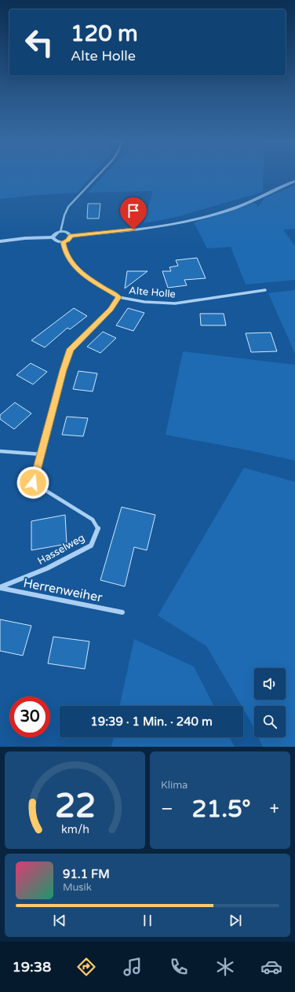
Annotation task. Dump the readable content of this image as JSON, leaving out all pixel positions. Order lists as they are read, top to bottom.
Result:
{
  "streets": {
    "street": ["Alte Holle", "Hasselweg", "Herrenweiher"]
  },
  "crossings": [
    ["Alte Holle", "Hasselweg"],
    ["Hasselweg", "Herrenweiher"]
  ],
  "page": {
    "turn": ["120 m", "Alte Holle"],
    "limit": "30",
    "trip": "19:39 · 1 Min. · 240 m",
    "tile": "Klima",
    "heat": ["−", "21.5°", "+"],
    "song": ["91.1 FM", "Musik"],
    "tabs": "19:38",
    "gauge": ["22", "km/h"]
  }
}
